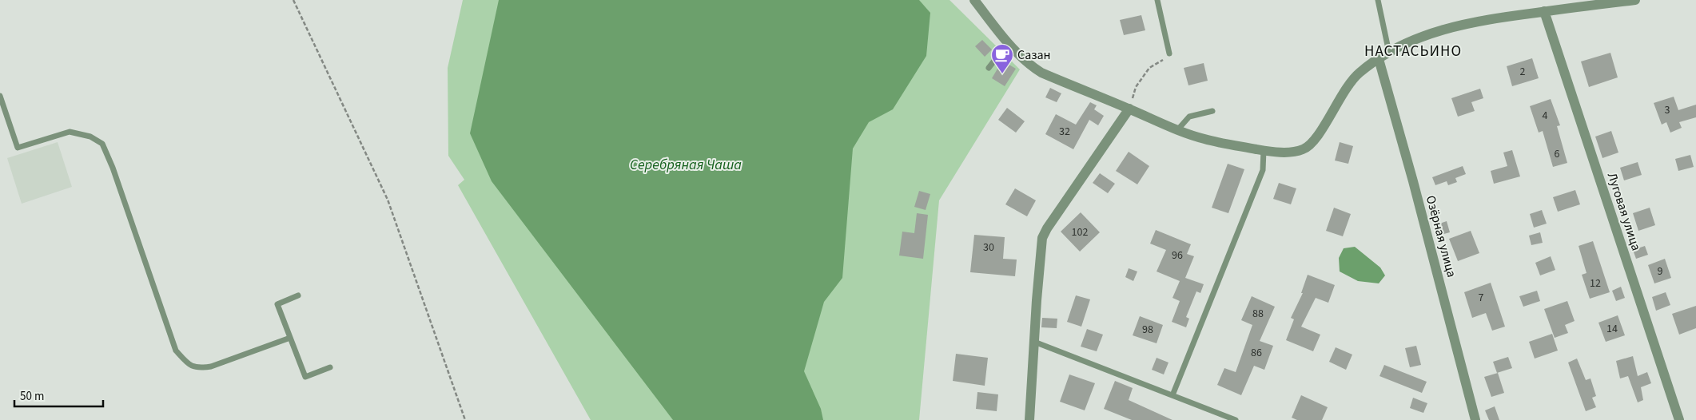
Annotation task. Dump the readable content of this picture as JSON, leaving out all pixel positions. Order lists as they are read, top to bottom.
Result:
{
  "streets": {
    "street": ["Луговая улица", "Озёрная улица"]
  },
  "districts": ["НАСТАСЬИНО"],
  "water": ["Серебряная Чаша"],
  "places": {
    "cafe": ["Сазан"]
  },
  "house_numbers": [
    "2",
    "3",
    "4",
    "32",
    "6",
    "102",
    "30",
    "96",
    "9",
    "12",
    "7",
    "88",
    "14",
    "98",
    "86"
  ],
  "scale_bar": "50 m"
}
